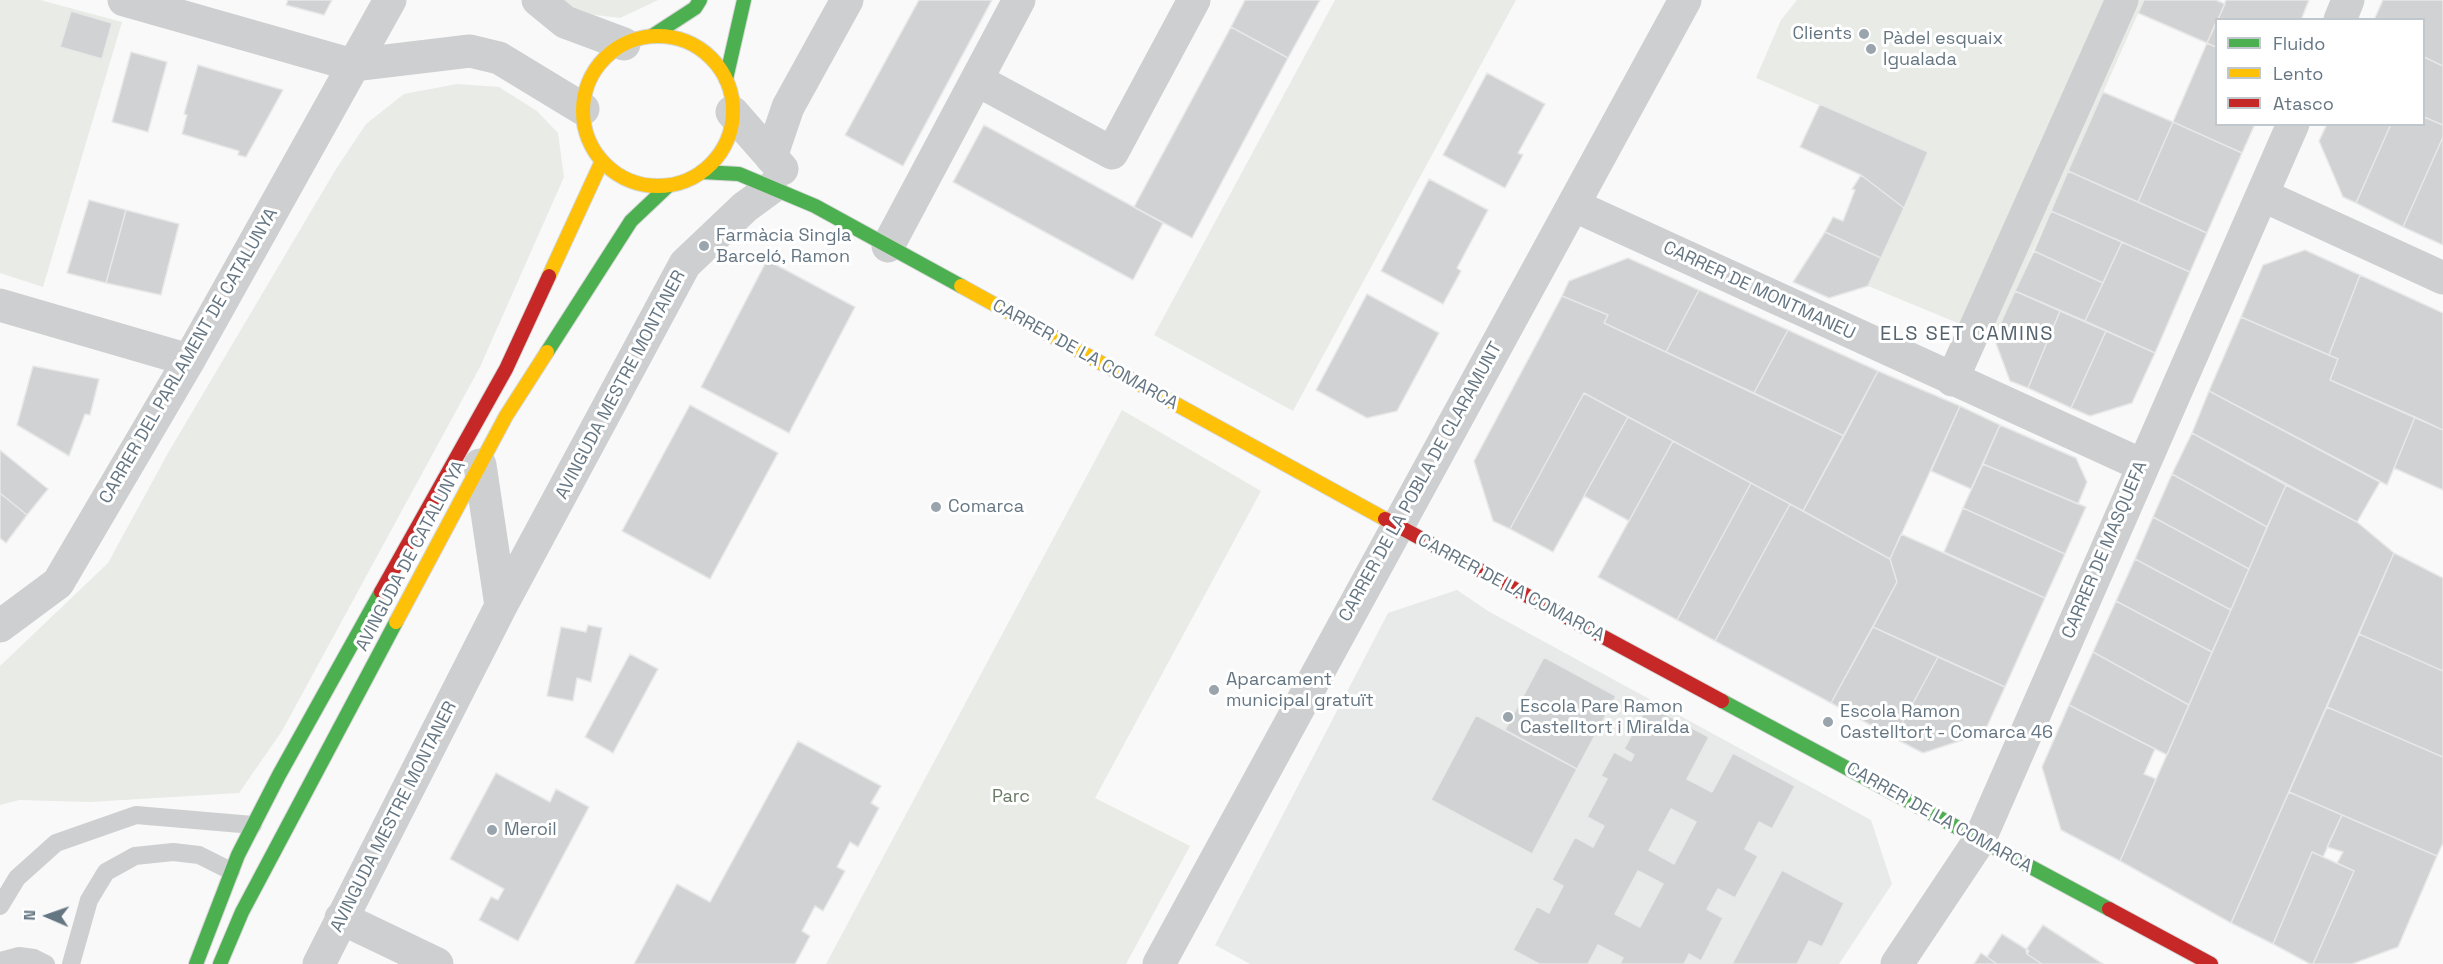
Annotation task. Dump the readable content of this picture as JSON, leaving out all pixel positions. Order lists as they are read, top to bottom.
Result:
{
  "streets": {
    "street": [
      "CARRER DE MONTMANEU",
      "CARRER DE LA COMARCA",
      "CARRER DEL PARLAMENT DE CATALUNYA",
      "AVINGUDA MESTRE MONTANER",
      "CARRER DE LA POBLA DE CLARAMUNT",
      "CARRER DE MASQUEFA",
      "AVINGUDA DE CATALUNYA"
    ]
  },
  "crossings": [
    ["CARRER DE MONTMANEU", "CARRER DE LA POBLA DE CLARAMUNT"],
    ["CARRER DE MONTMANEU", "CARRER DE MASQUEFA"],
    ["CARRER DE LA COMARCA", "AVINGUDA MESTRE MONTANER"],
    ["CARRER DE LA COMARCA", "CARRER DE LA POBLA DE CLARAMUNT"],
    ["CARRER DE LA COMARCA", "CARRER DE MASQUEFA"],
    ["CARRER DE LA COMARCA", "AVINGUDA DE CATALUNYA"]
  ],
  "districts": ["ELS SET CAMINS"],
  "parks": ["Parc"],
  "places": [
    "Clients",
    "Pàdel esquaix Igualada",
    "Farmàcia Singla Barceló, Ramon",
    "Comarca",
    "Aparcament municipal gratuït",
    "Escola Pare Ramon Castelltort i Miralda",
    "Escola Ramon Castelltort - Comarca 46",
    "Meroil"
  ],
  "legend": ["Fluido", "Lento", "Atasco"],
  "north": "left"
}
